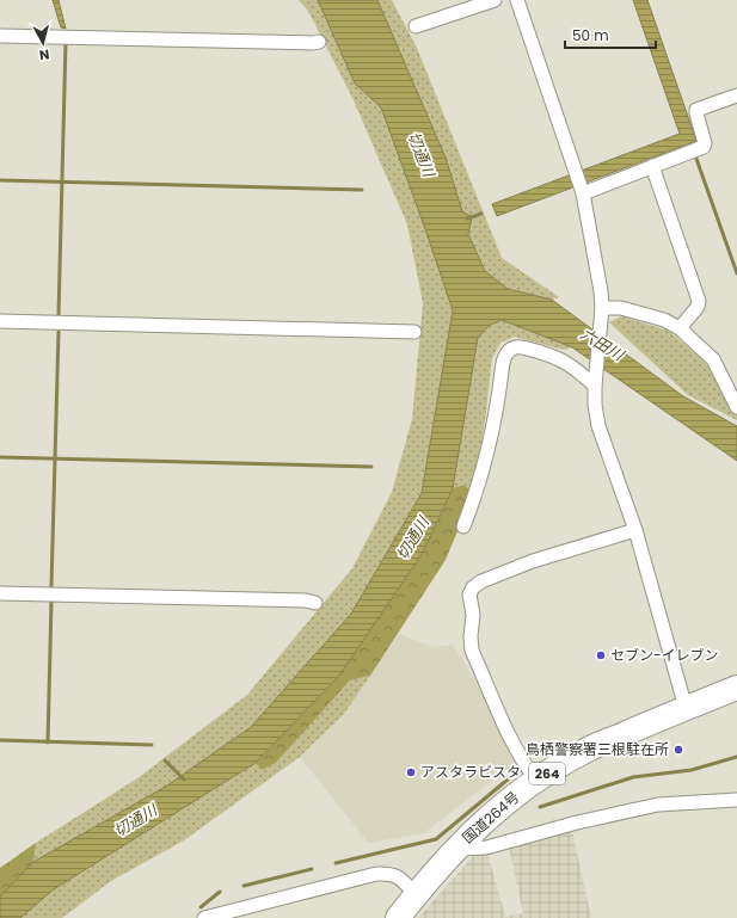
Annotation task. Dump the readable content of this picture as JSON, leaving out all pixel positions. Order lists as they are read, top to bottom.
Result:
{
  "streets": {
    "highway": ["264", "国道264号"]
  },
  "water": ["切通川", "六田川"],
  "places": ["セブン-イレブン", "鳥栖警察署三根駐在所", "アスタラビスタ"],
  "scale_bar": "50 m",
  "north": "bottom"
}
